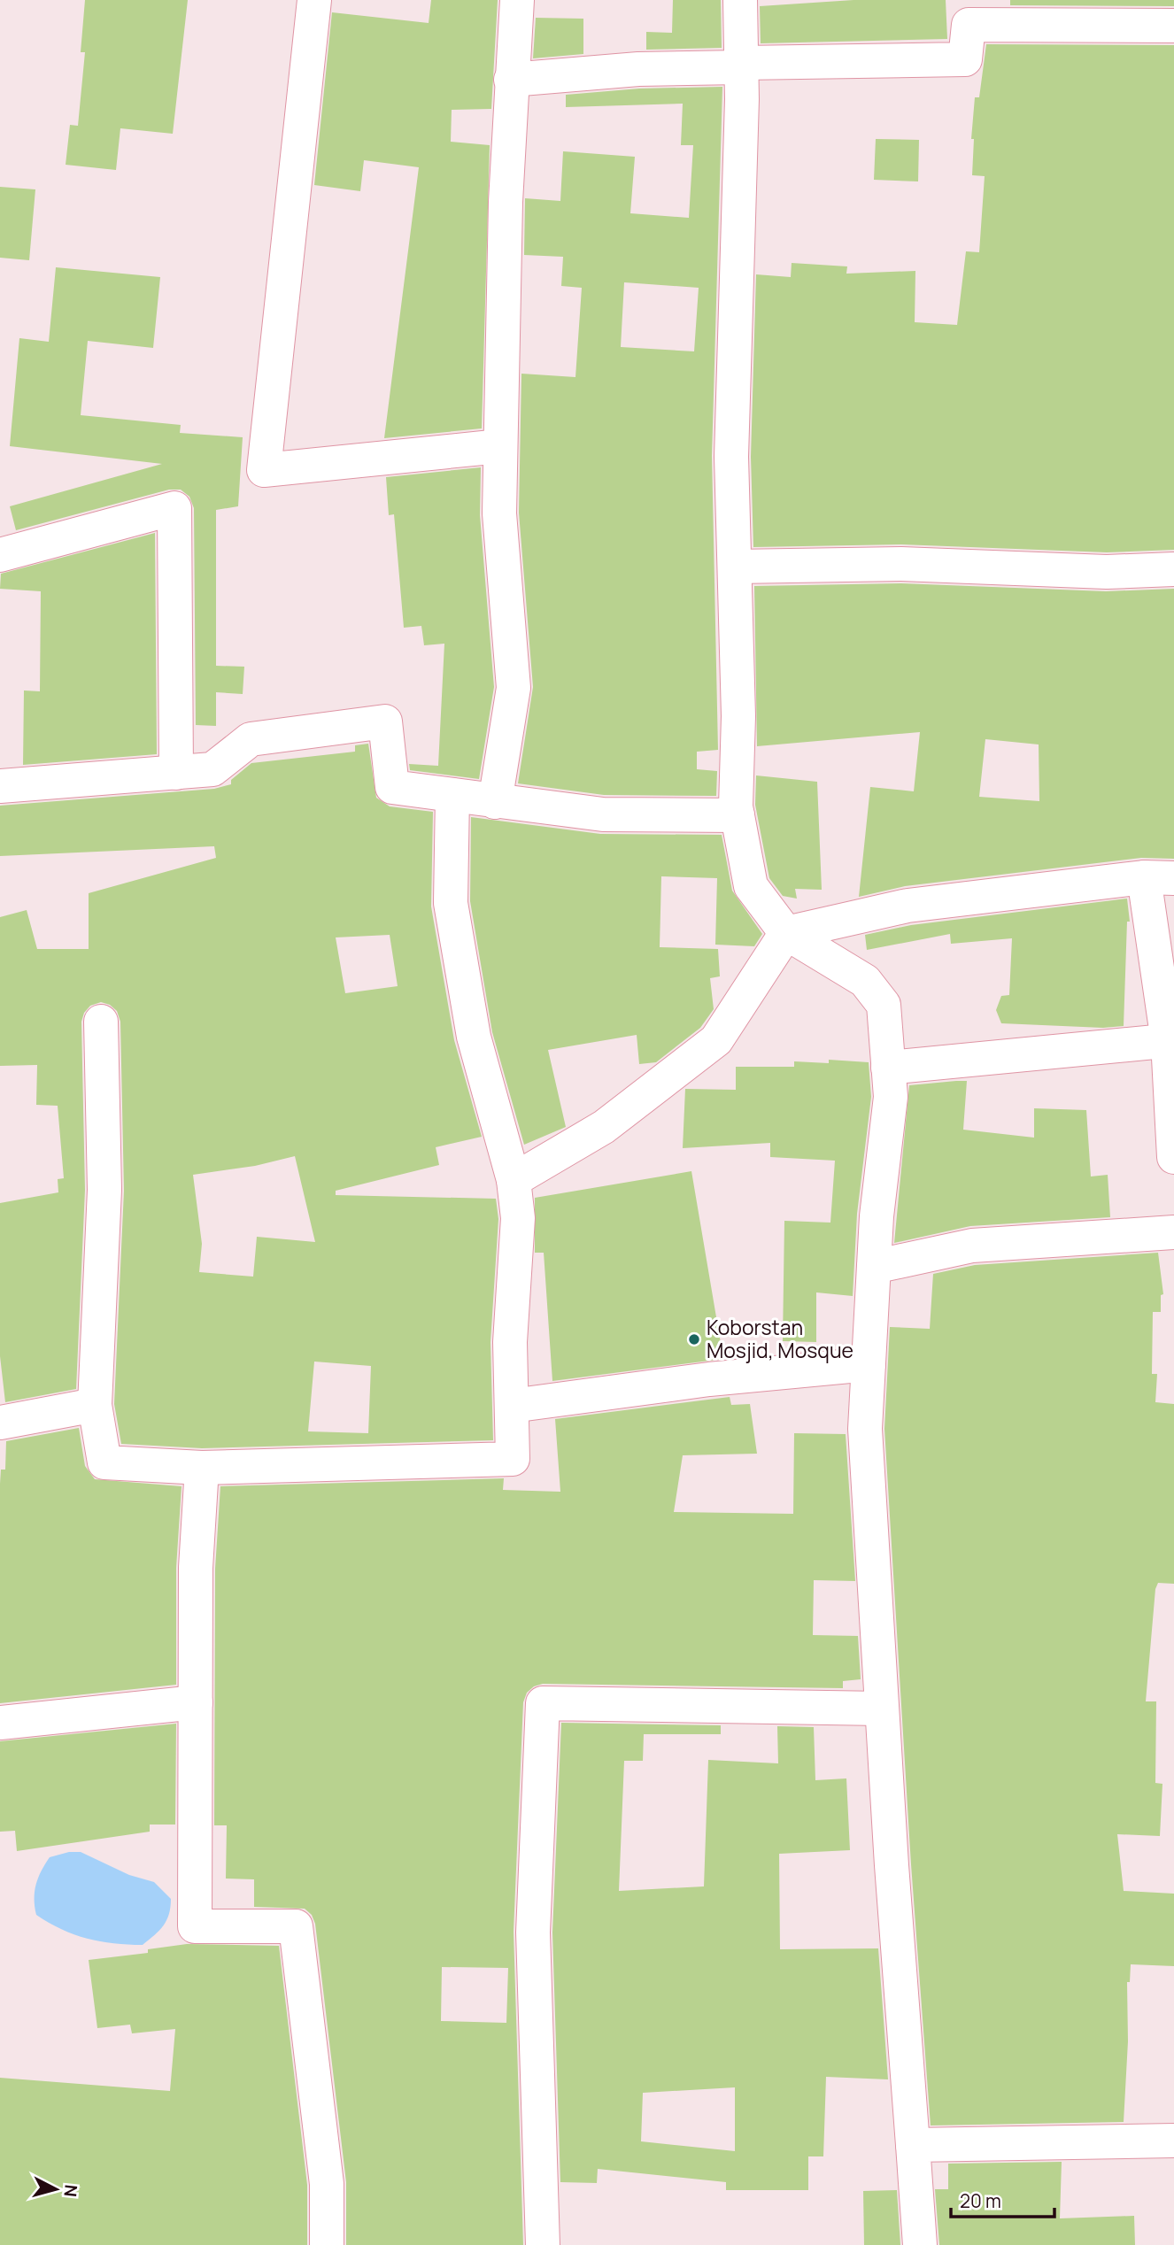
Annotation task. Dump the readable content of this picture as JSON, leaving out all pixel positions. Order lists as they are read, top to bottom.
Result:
{
  "places": ["Koborstan Mosjid, Mosque"],
  "scale_bar": "20 m",
  "north": "right"
}
